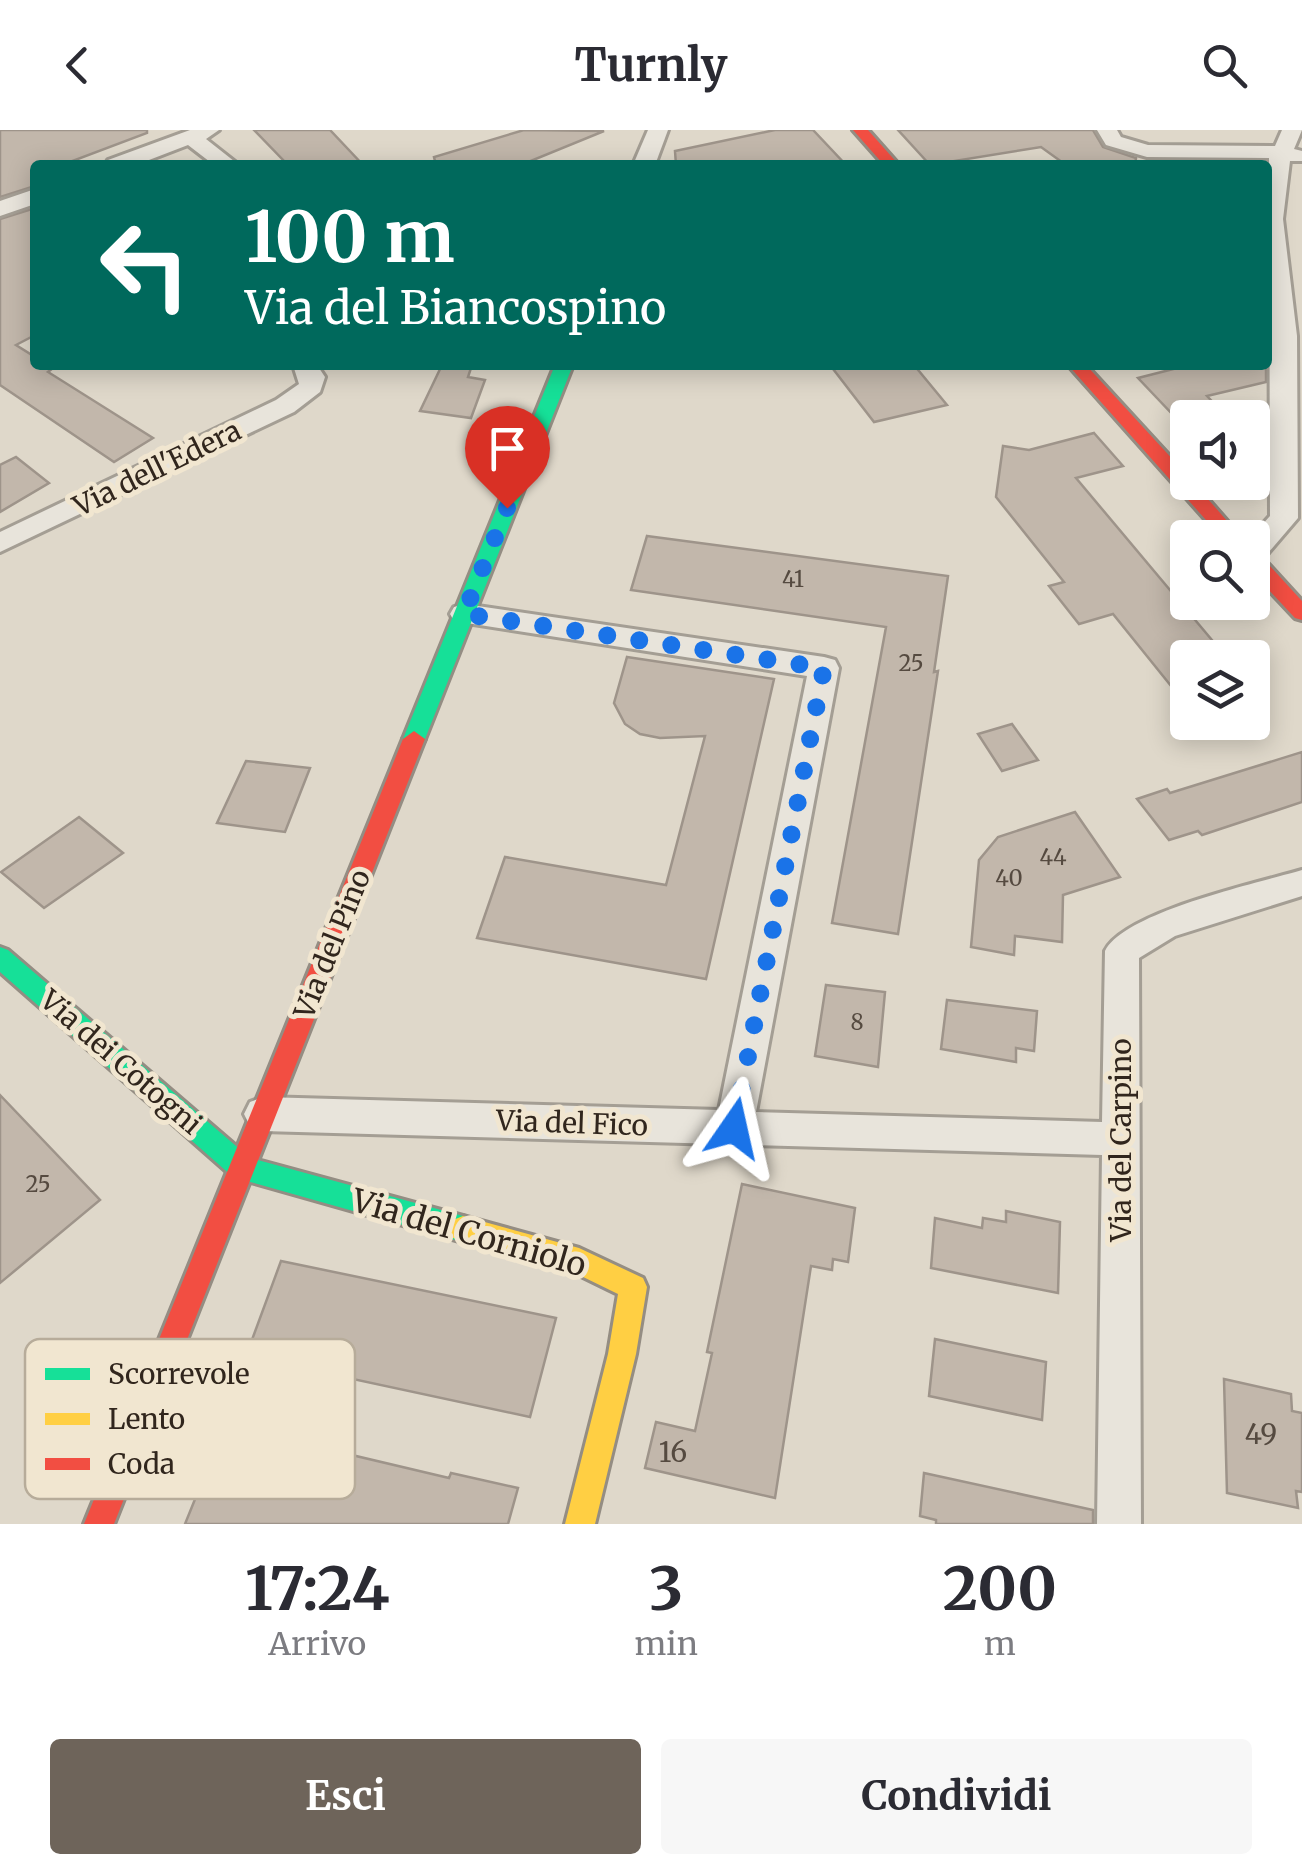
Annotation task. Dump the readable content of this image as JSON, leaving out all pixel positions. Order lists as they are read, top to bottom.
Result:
{
  "streets": {
    "street": [
      "Via dell'Edera",
      "Via del Pino",
      "Via dei Cotogni",
      "Via del Fico",
      "Via del Carpino",
      "Via del Corniolo"
    ]
  },
  "crossings": [
    ["Via del Pino", "Via dei Cotogni"],
    ["Via del Pino", "Via del Fico"],
    ["Via del Pino", "Via del Corniolo"],
    ["Via dei Cotogni", "Via del Corniolo"],
    ["Via del Fico", "Via del Carpino"]
  ],
  "house_numbers": [
    "41",
    "25",
    "44",
    "40",
    "8",
    "25",
    "49",
    "16"
  ],
  "legend": ["Scorrevole", "Lento", "Coda"],
  "page": {
    "header": "Turnly",
    "turn": ["100 m", "Via del Biancospino"],
    "eta": [
      "17:24",
      "Arrivo",
      "3",
      "min",
      "200",
      "m"
    ],
    "buttons": ["Esci", "Condividi"]
  }
}
